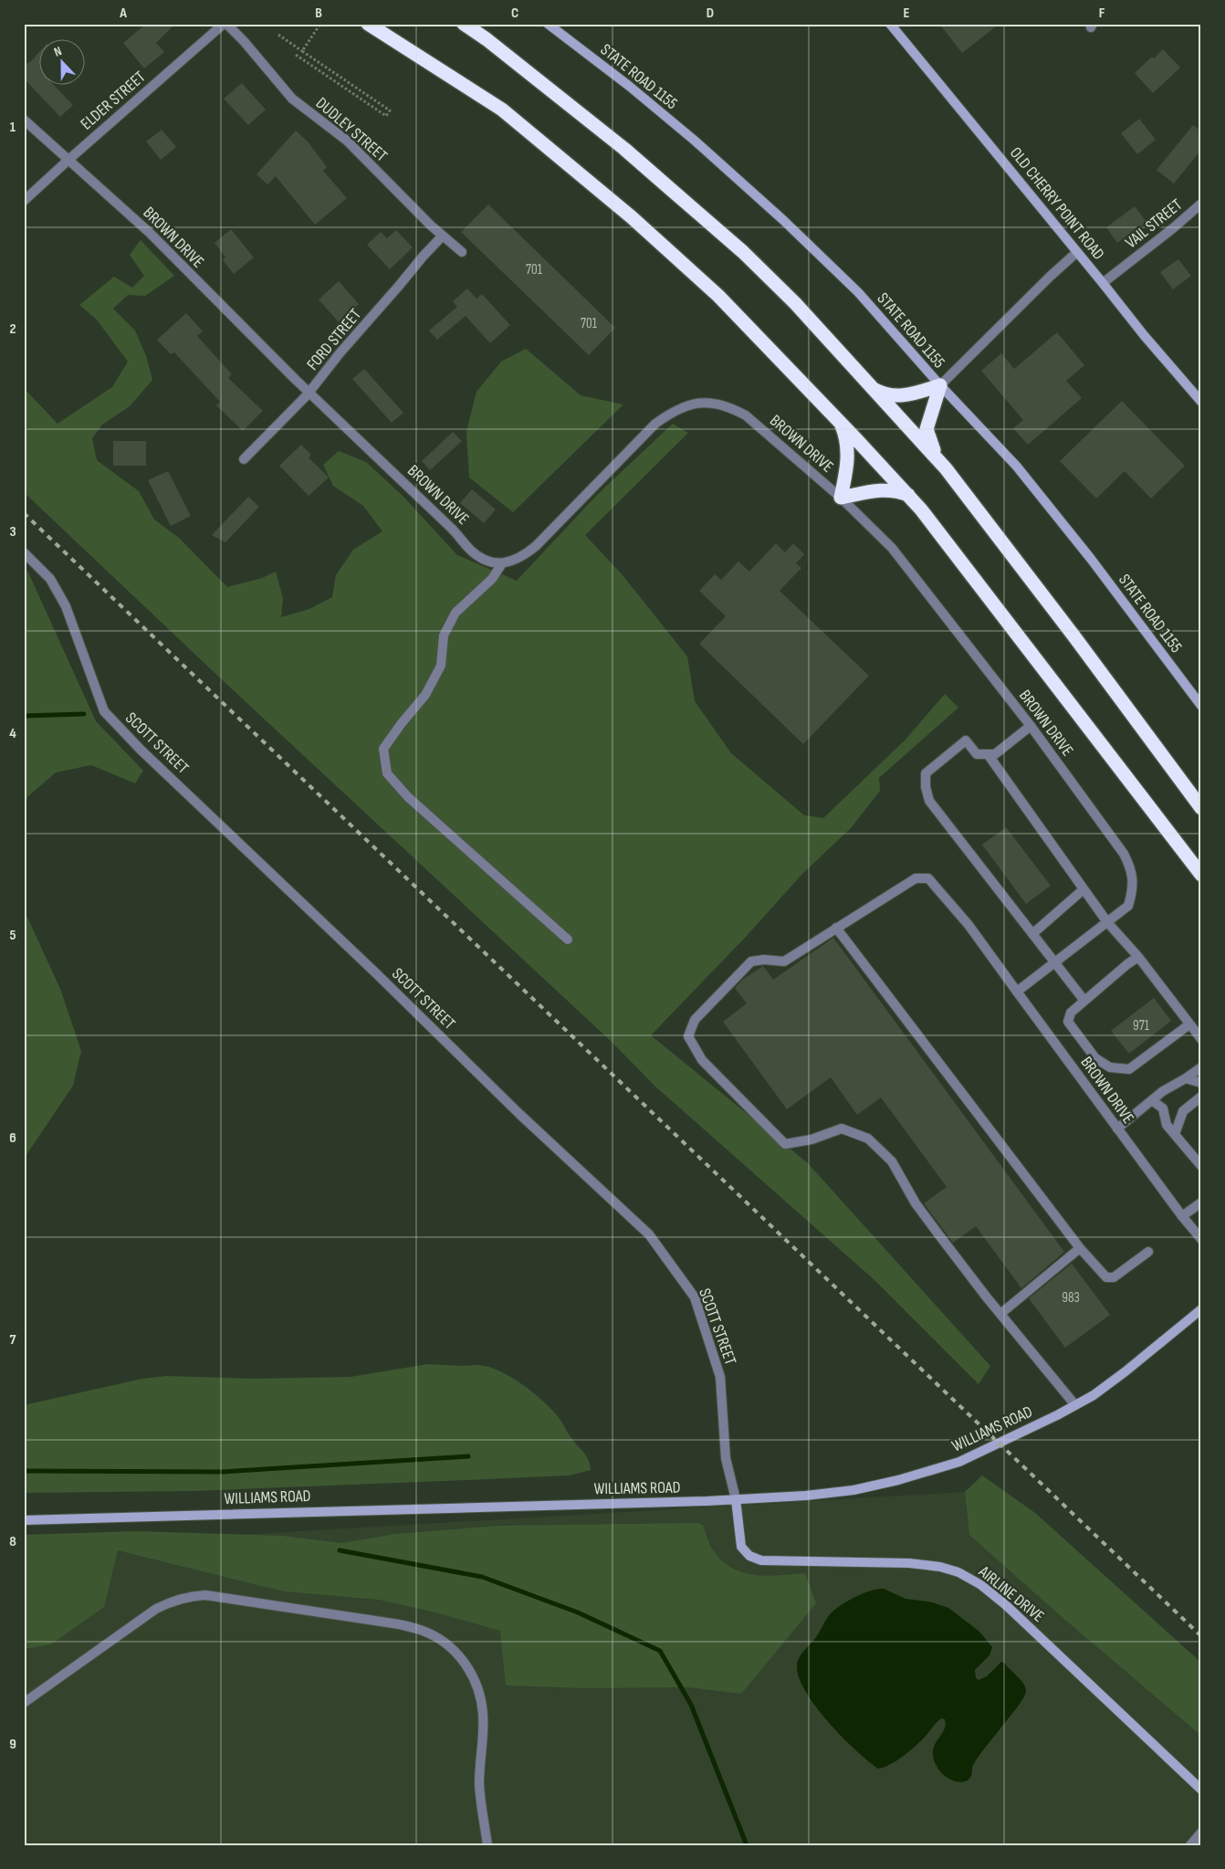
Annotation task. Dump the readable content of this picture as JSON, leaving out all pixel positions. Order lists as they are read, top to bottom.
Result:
{
  "streets": {
    "street": [
      "STATE ROAD 1155",
      "ELDER STREET",
      "DUDLEY STREET",
      "OLD CHERRY POINT ROAD",
      "VAIL STREET",
      "BROWN DRIVE",
      "FORD STREET",
      "SCOTT STREET",
      "WILLIAMS ROAD",
      "AIRLINE DRIVE"
    ]
  },
  "crossings": [
    ["ELDER STREET", "DUDLEY STREET"],
    ["ELDER STREET", "BROWN DRIVE"],
    ["DUDLEY STREET", "FORD STREET"],
    ["OLD CHERRY POINT ROAD", "VAIL STREET"],
    ["BROWN DRIVE", "FORD STREET"],
    ["SCOTT STREET", "WILLIAMS ROAD"],
    ["SCOTT STREET", "AIRLINE DRIVE"],
    ["WILLIAMS ROAD", "AIRLINE DRIVE"]
  ],
  "house_numbers": [
    "701",
    "701",
    "971",
    "983"
  ],
  "north": "top",
  "grid": {
    "columns": [
      "A",
      "B",
      "C",
      "D",
      "E",
      "F"
    ],
    "rows": [
      "1",
      "2",
      "3",
      "4",
      "5",
      "6",
      "7",
      "8",
      "9"
    ]
  }
}
